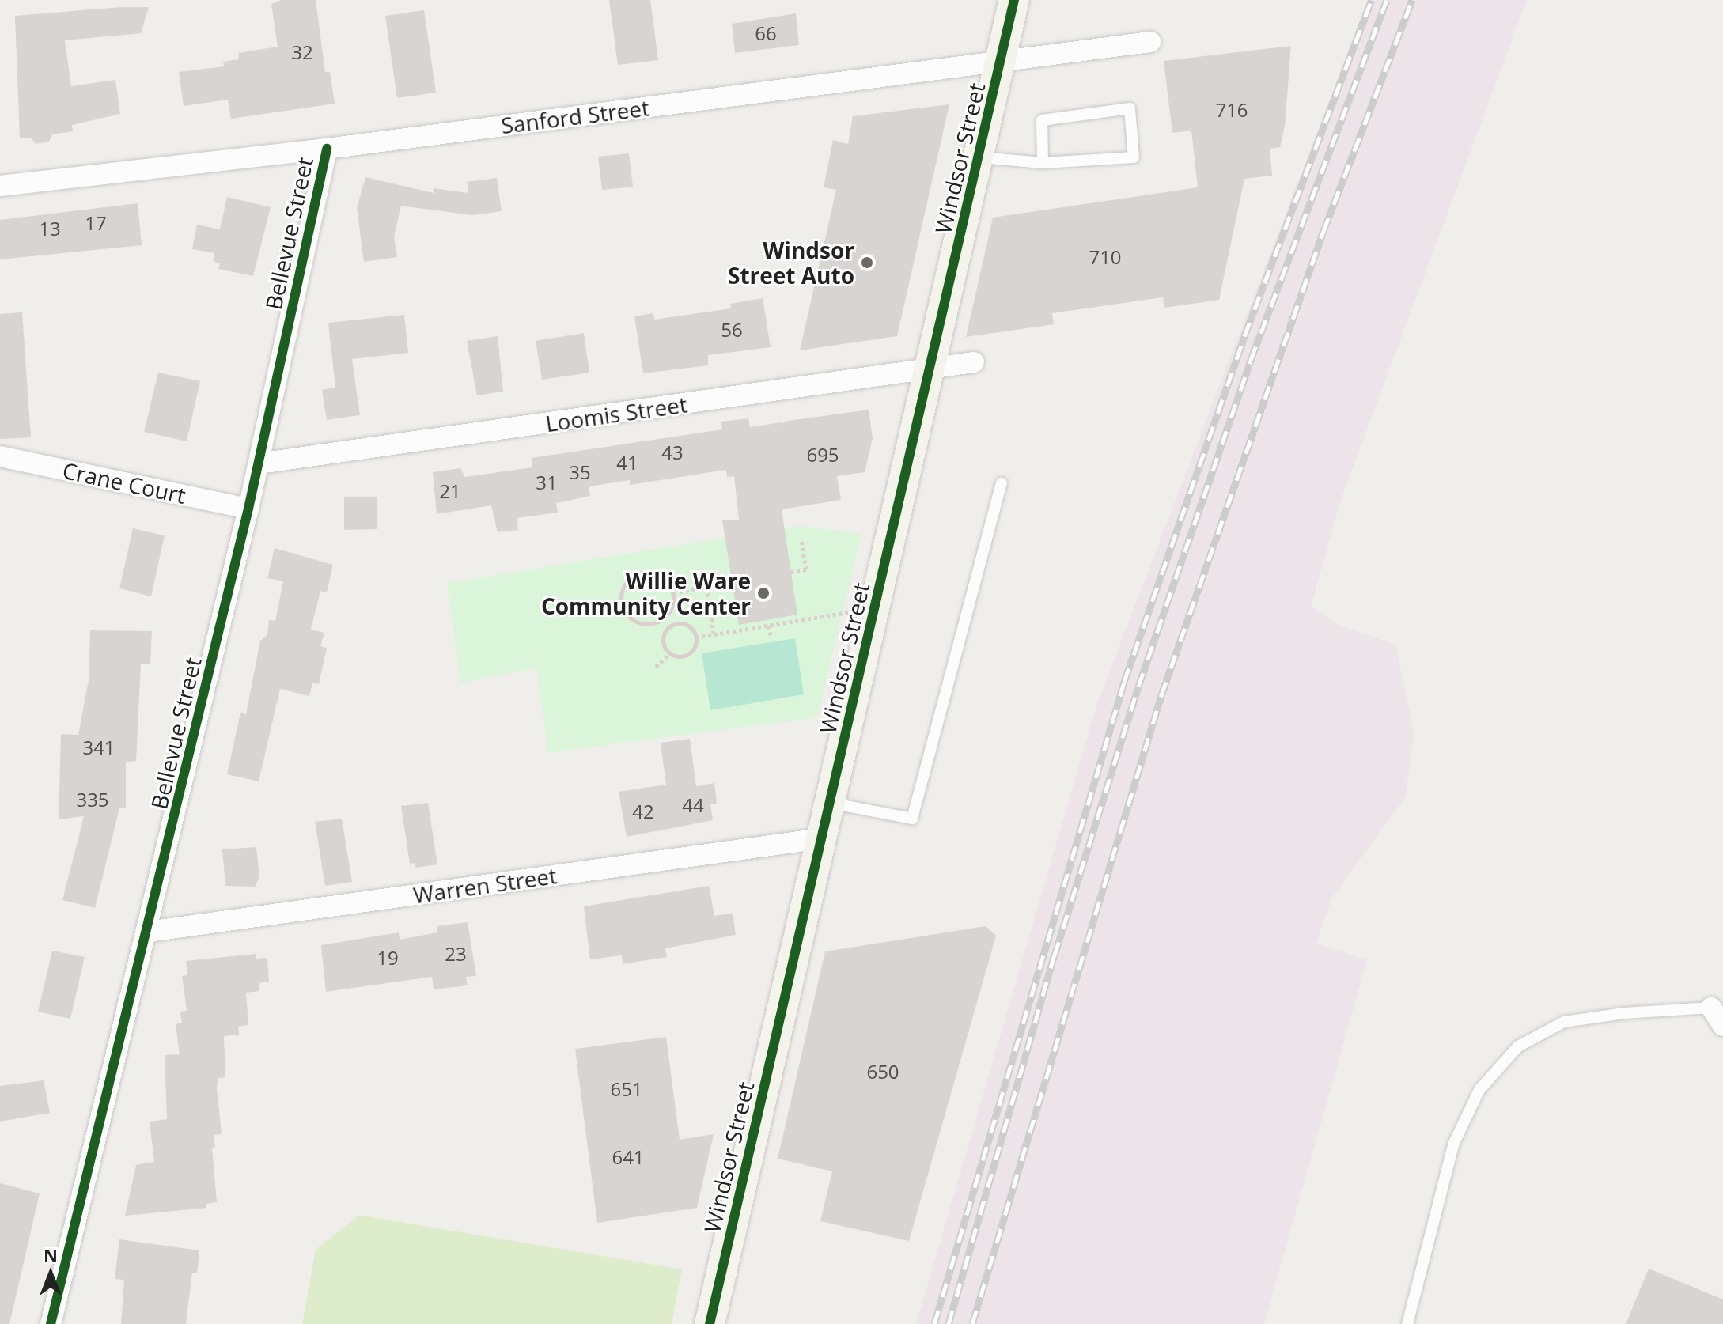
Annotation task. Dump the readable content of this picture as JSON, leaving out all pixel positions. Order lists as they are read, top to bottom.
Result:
{
  "streets": {
    "main road": ["Windsor Street"],
    "street": [
      "Sanford Street",
      "Bellevue Street",
      "Loomis Street",
      "Crane Court",
      "Warren Street"
    ]
  },
  "crossings": [
    ["Sanford Street", "Windsor Street"],
    ["Sanford Street", "Bellevue Street"],
    ["Windsor Street", "Loomis Street"],
    ["Windsor Street", "Warren Street"],
    ["Bellevue Street", "Loomis Street"],
    ["Bellevue Street", "Crane Court"],
    ["Bellevue Street", "Warren Street"]
  ],
  "places": ["Windsor Street Auto", "Willie Ware Community Center"],
  "house_numbers": [
    "66",
    "32",
    "716",
    "17",
    "13",
    "710",
    "56",
    "43",
    "695",
    "41",
    "35",
    "31",
    "21",
    "341",
    "335",
    "44",
    "42",
    "23",
    "19",
    "650",
    "651",
    "641"
  ],
  "north": "top"
}
